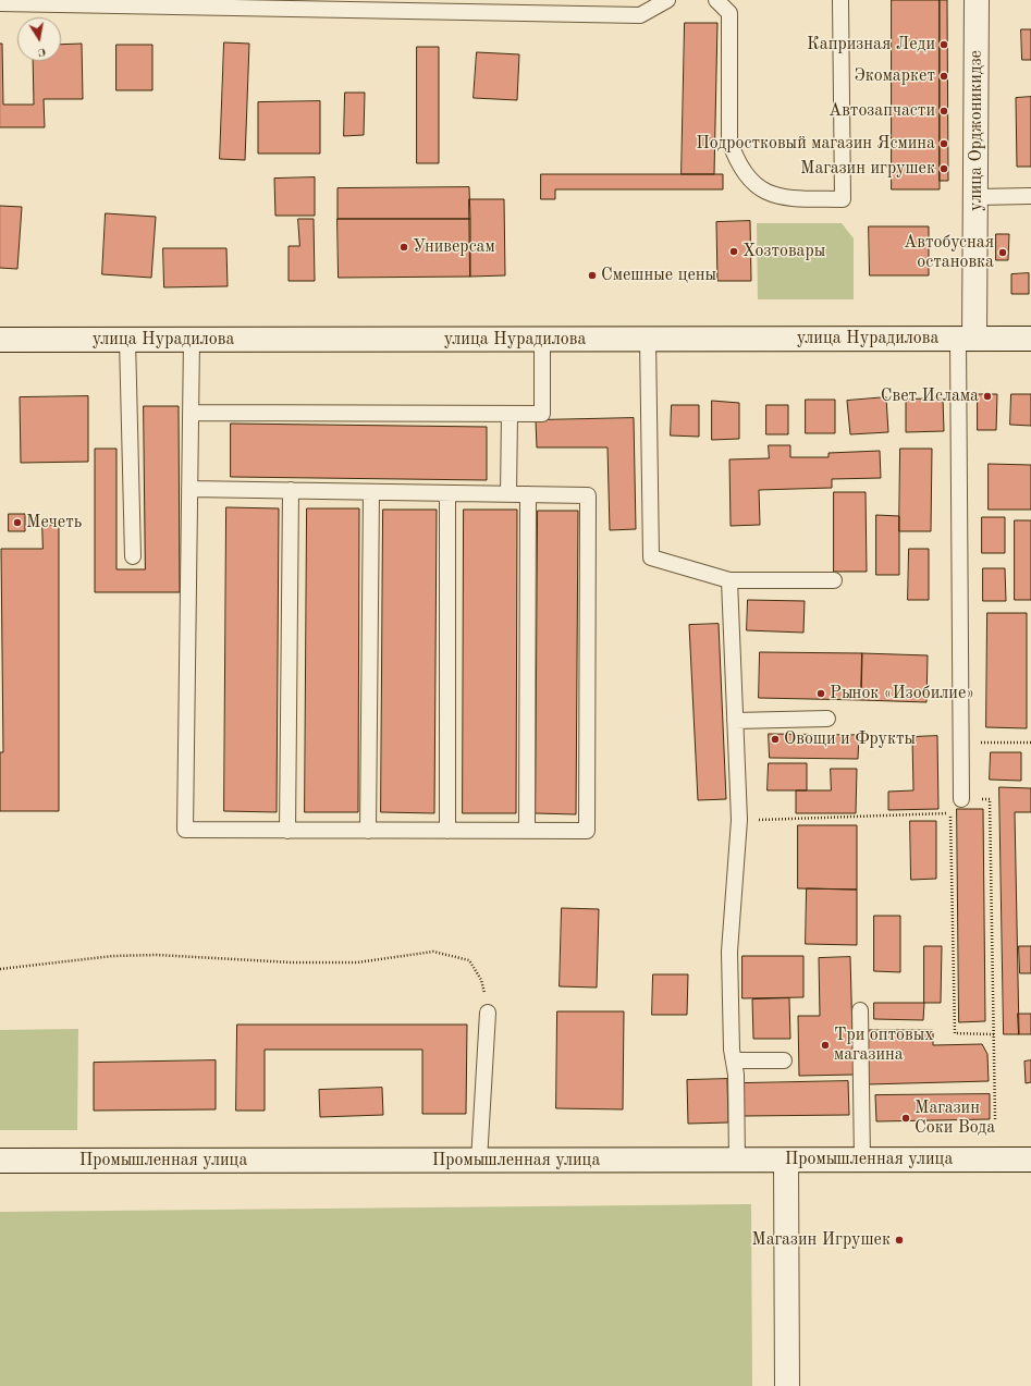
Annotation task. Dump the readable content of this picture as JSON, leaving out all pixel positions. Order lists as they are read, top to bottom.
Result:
{
  "streets": {
    "street": ["улица Орджоникидзе", "улица Нурадилова", "Промышленная улица"]
  },
  "crossings": [
    ["улица Орджоникидзе", "улица Нурадилова"]
  ],
  "places": [
    "Капризная Леди",
    "Экомаркет",
    "Автозапчасти",
    "Подростковый магазин Ясмина",
    "Магазин игрушек",
    "Универсам",
    "Хозтовары",
    "Автобусная остановка",
    "Смешные цены",
    "Свет Ислама",
    "Мечеть",
    "Рынок «Изобилие»",
    "Овощи и Фрукты",
    "Три оптовых магазина",
    "Магазин Соки Вода",
    "Магазин Игрушек"
  ],
  "north": "bottom"
}
